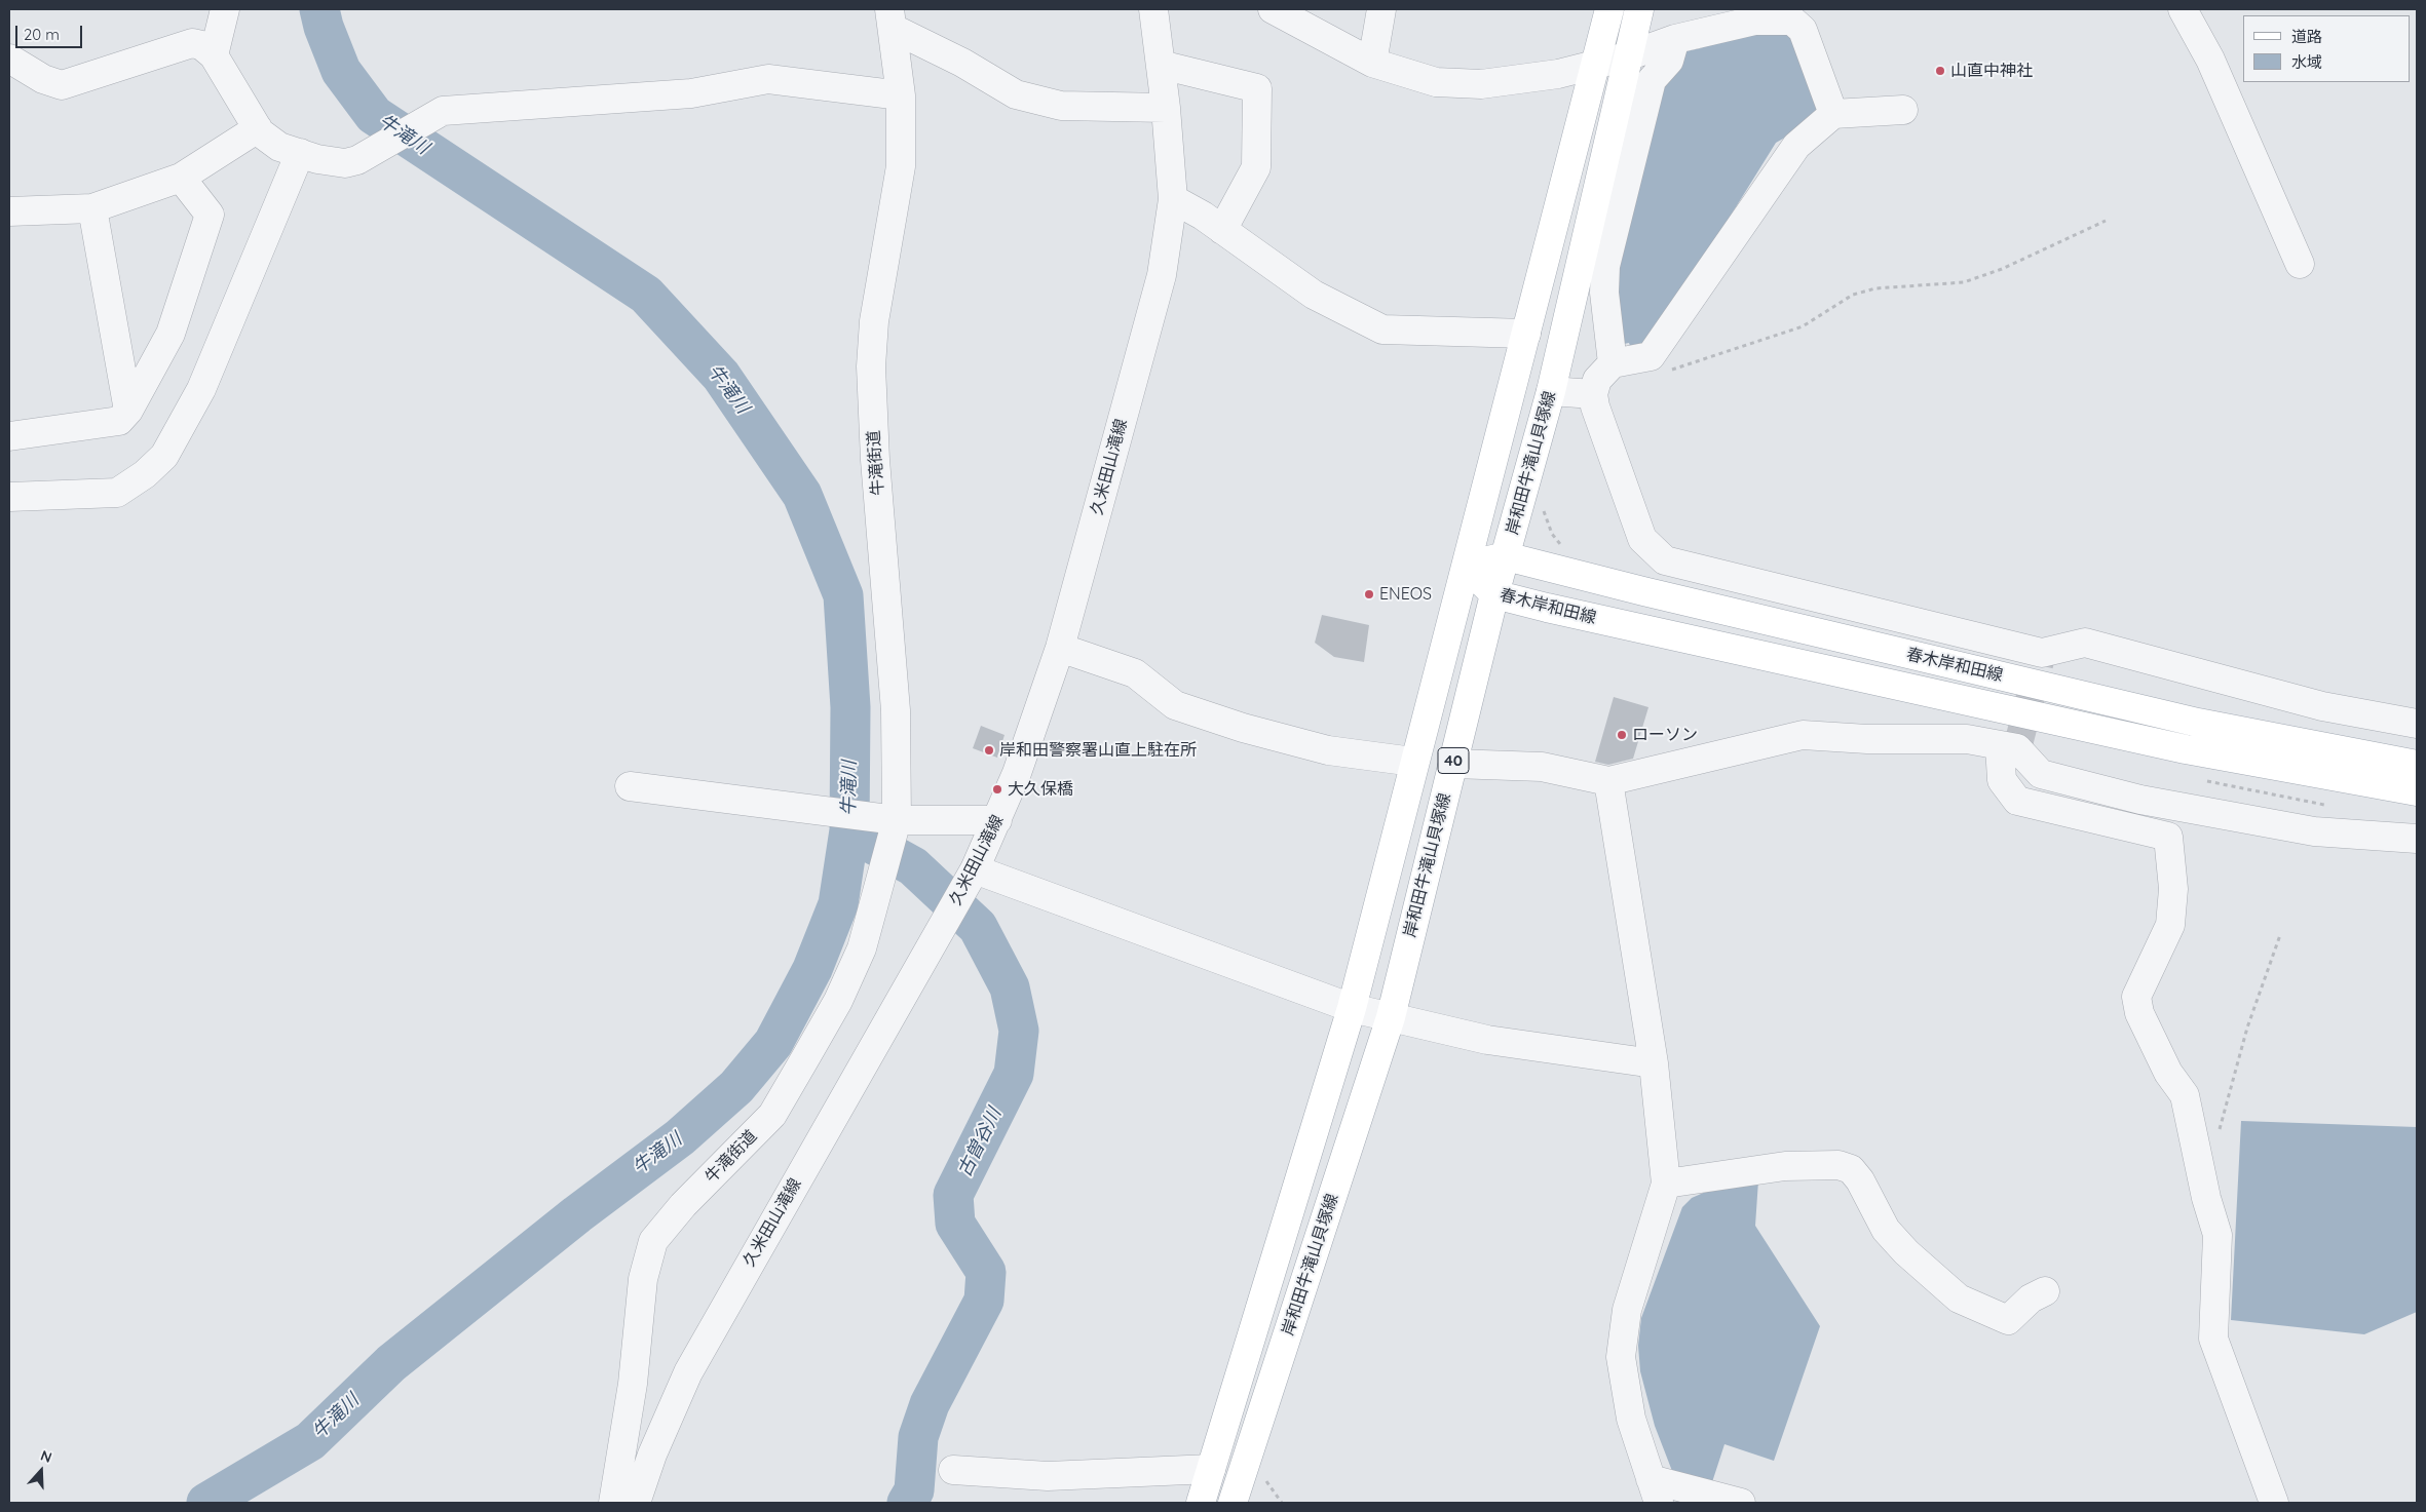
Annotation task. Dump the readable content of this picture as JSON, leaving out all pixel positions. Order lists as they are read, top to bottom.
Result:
{
  "streets": {
    "main road": ["岸和田牛滝山貝塚線", "春木岸和田線", "40"],
    "street": ["牛滝街道", "久米田山滝線"]
  },
  "crossings": [
    ["岸和田牛滝山貝塚線", "春木岸和田線"]
  ],
  "water": ["牛滝川", "古曽谷川"],
  "places": [
    "山直中神社",
    "ENEOS",
    "ローソン",
    "岸和田警察署山直上駐在所",
    "大久保橋"
  ],
  "legend": ["道路", "水域"],
  "scale_bar": "20 m",
  "north": "top"
}
